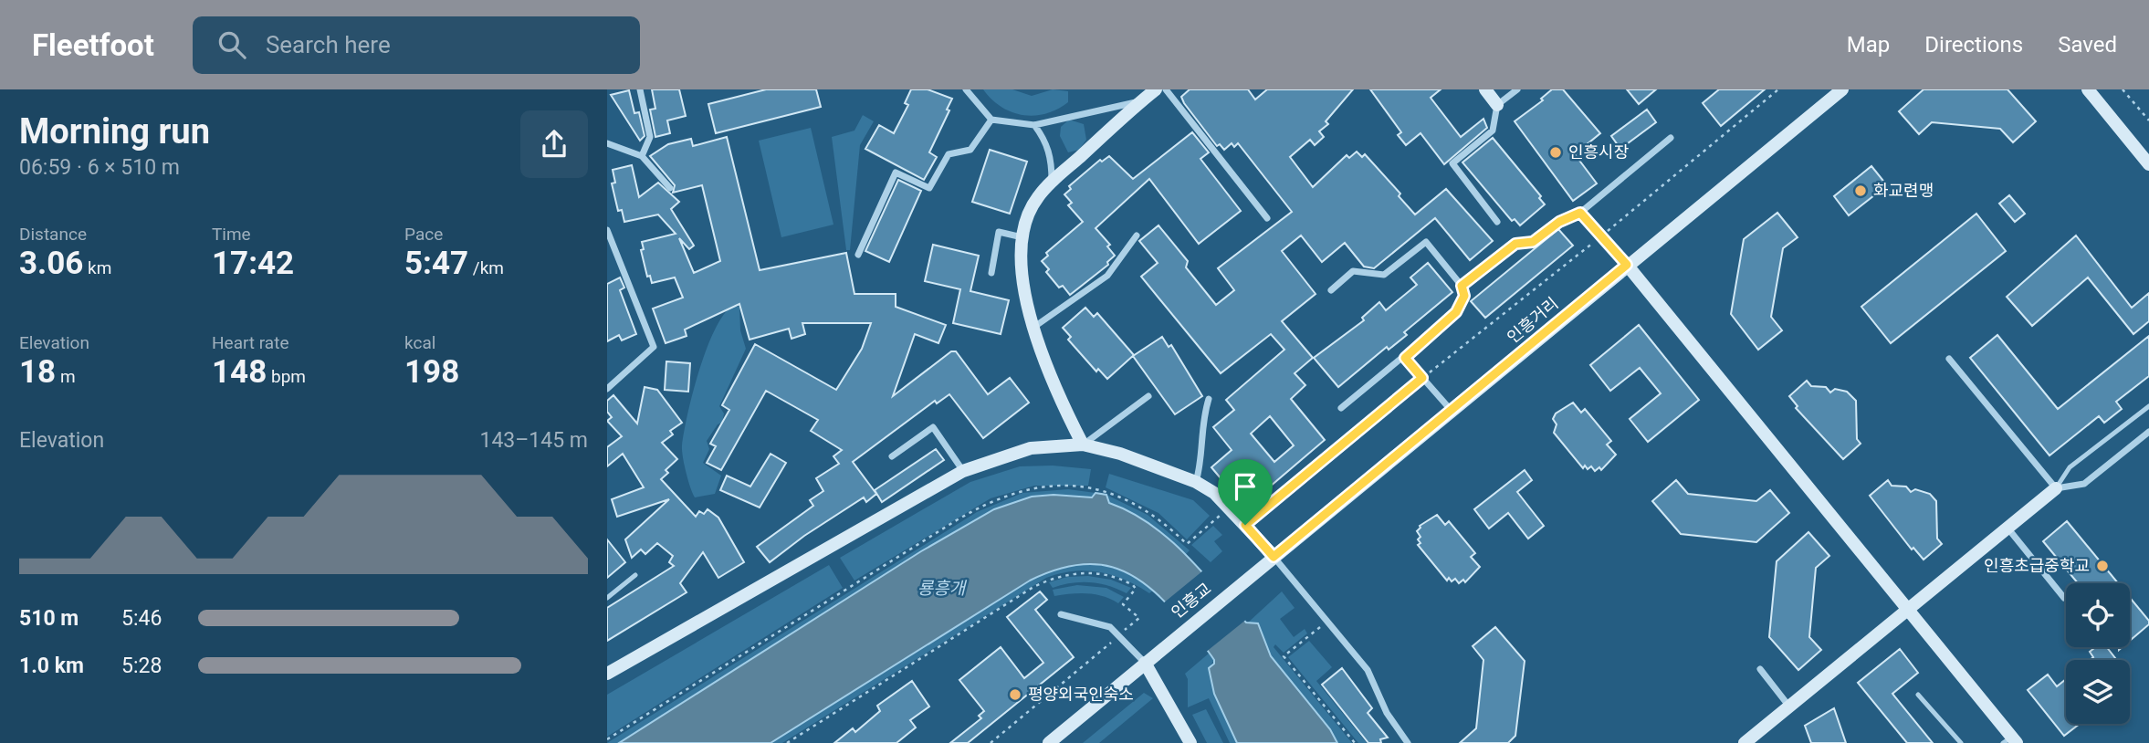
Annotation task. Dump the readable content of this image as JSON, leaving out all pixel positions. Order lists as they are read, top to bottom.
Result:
{
  "streets": {
    "street": ["인흥거리", "인흥교"]
  },
  "crossings": [
    ["인흥거리", "인흥교"]
  ],
  "water": ["룡흥개"],
  "places": [
    "인흥시장",
    "화교련맹",
    "인흥초급중학교",
    "평양외국인숙소"
  ],
  "page": {
    "header": "Fleetfoot",
    "search": "Search here",
    "nav": ["Map", "Directions", "Saved"],
    "heading": ["Morning run", "06:59 · 6 × 510 m"],
    "stats": [
      ["Distance", "3.06 km"],
      ["Time", "17:42"],
      ["Pace", "5:47 /km"],
      ["Elevation", "18 m"],
      ["Heart rate", "148 bpm"],
      ["kcal", "198"]
    ],
    "chart": ["Elevation", "143–145 m"],
    "list": [
      {
        "name": "510 m",
        "note": "5:46"
      },
      {
        "name": "1.0 km",
        "note": "5:28"
      }
    ]
  }
}
